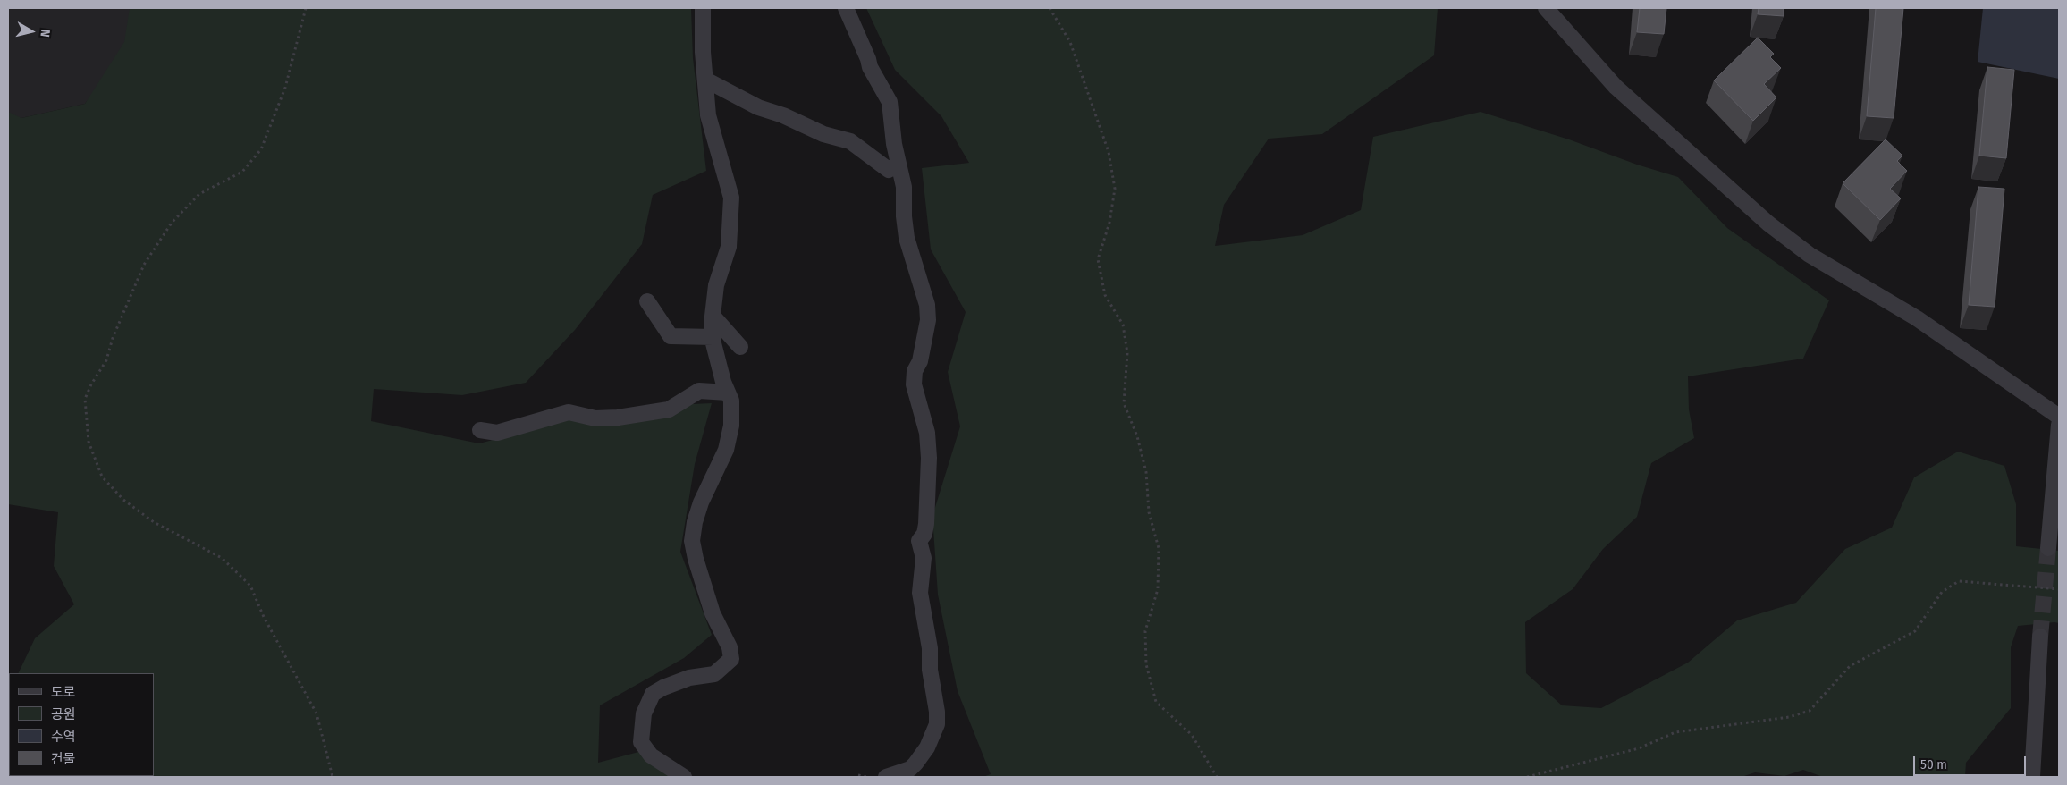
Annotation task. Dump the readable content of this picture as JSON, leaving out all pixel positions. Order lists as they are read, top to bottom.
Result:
{
  "legend": [
    "도로",
    "공원",
    "수역",
    "건물"
  ],
  "scale_bar": "50 m",
  "north": "right"
}
